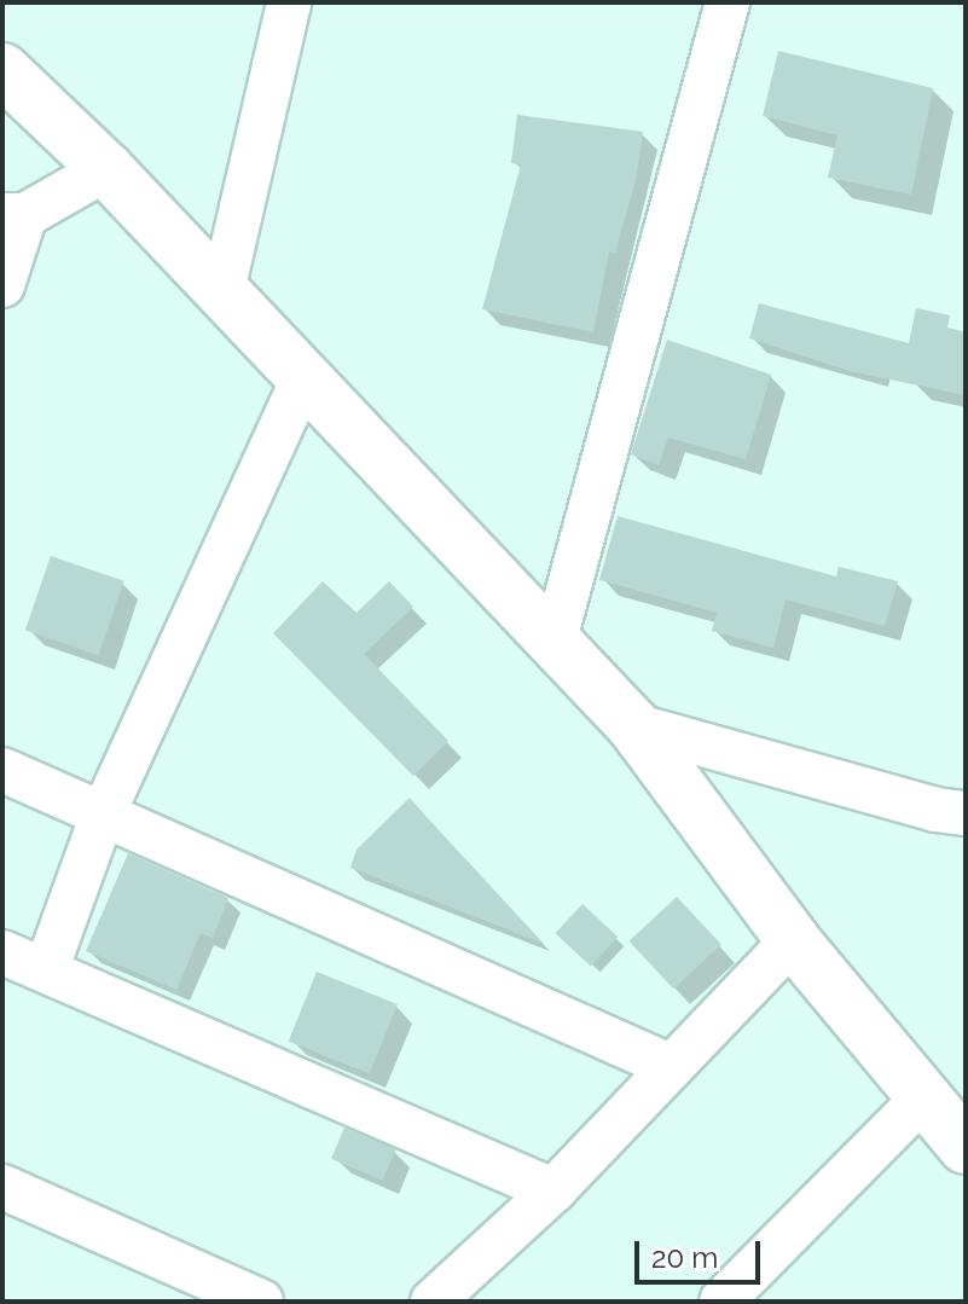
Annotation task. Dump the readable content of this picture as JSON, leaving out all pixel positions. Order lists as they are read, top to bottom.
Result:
{
  "scale_bar": "20 m"
}
